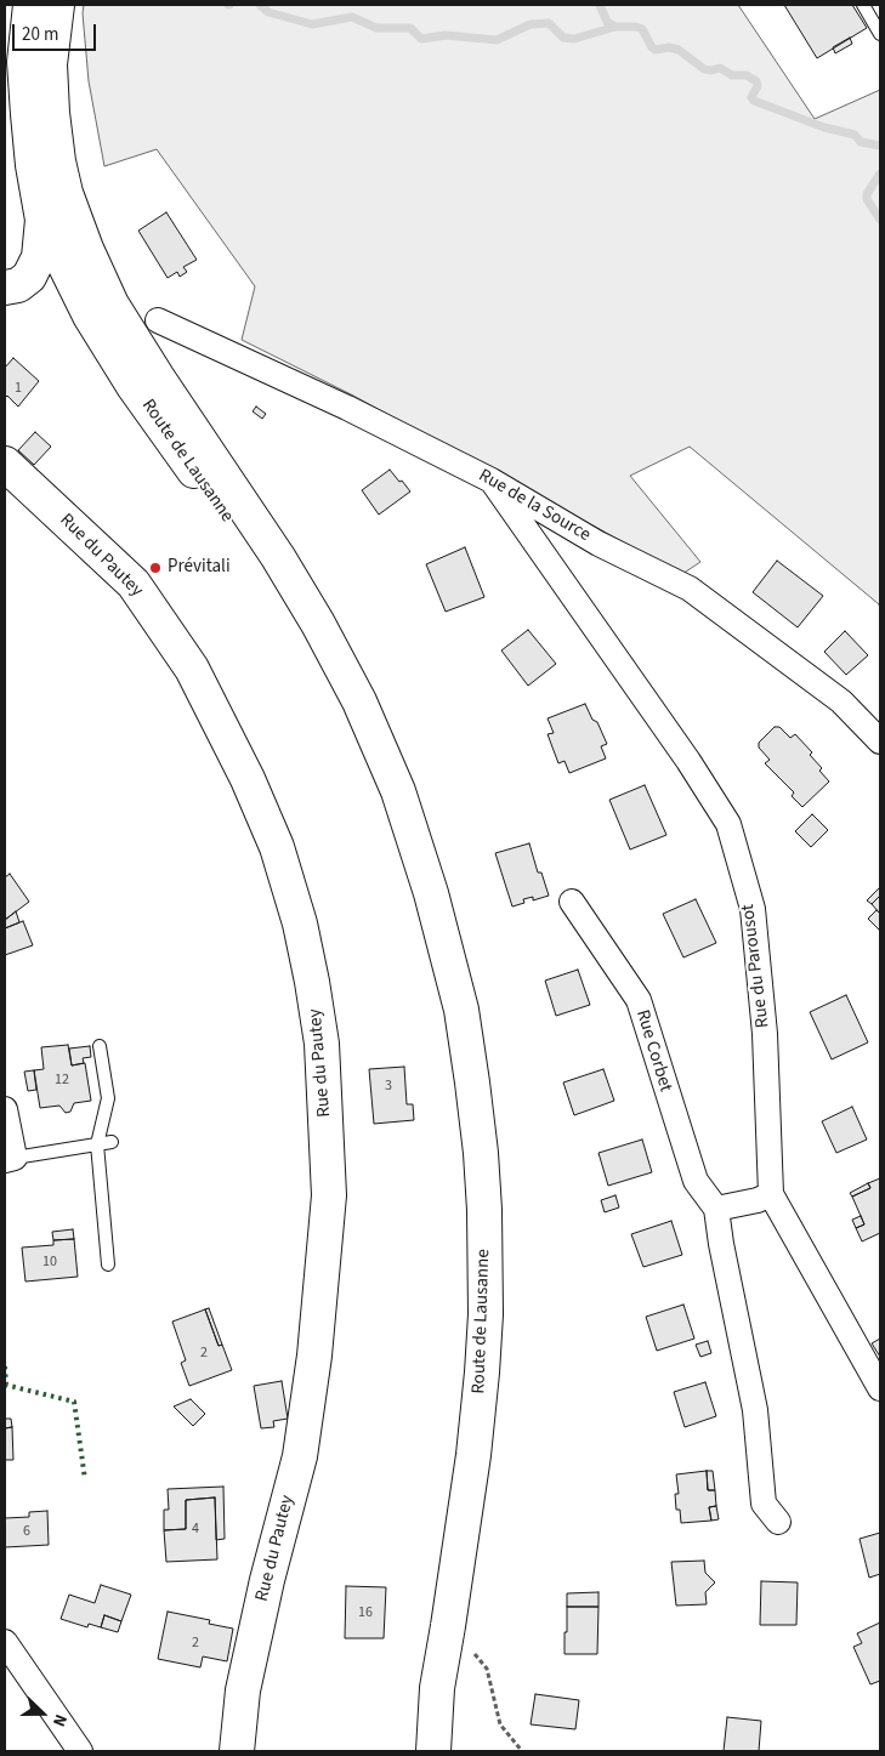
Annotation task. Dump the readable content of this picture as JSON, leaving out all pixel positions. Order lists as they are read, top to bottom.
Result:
{
  "streets": {
    "main road": ["Route de Lausanne", "Rue du Pautey"],
    "street": ["Rue de la Source", "Rue du Parousot", "Rue Corbet"]
  },
  "crossings": [
    ["Rue de la Source", "Rue du Parousot"]
  ],
  "places": ["Prévitali"],
  "house_numbers": [
    "1",
    "12",
    "3",
    "10",
    "2",
    "4",
    "6",
    "16",
    "2"
  ],
  "scale_bar": "20 m",
  "north": "right"
}
